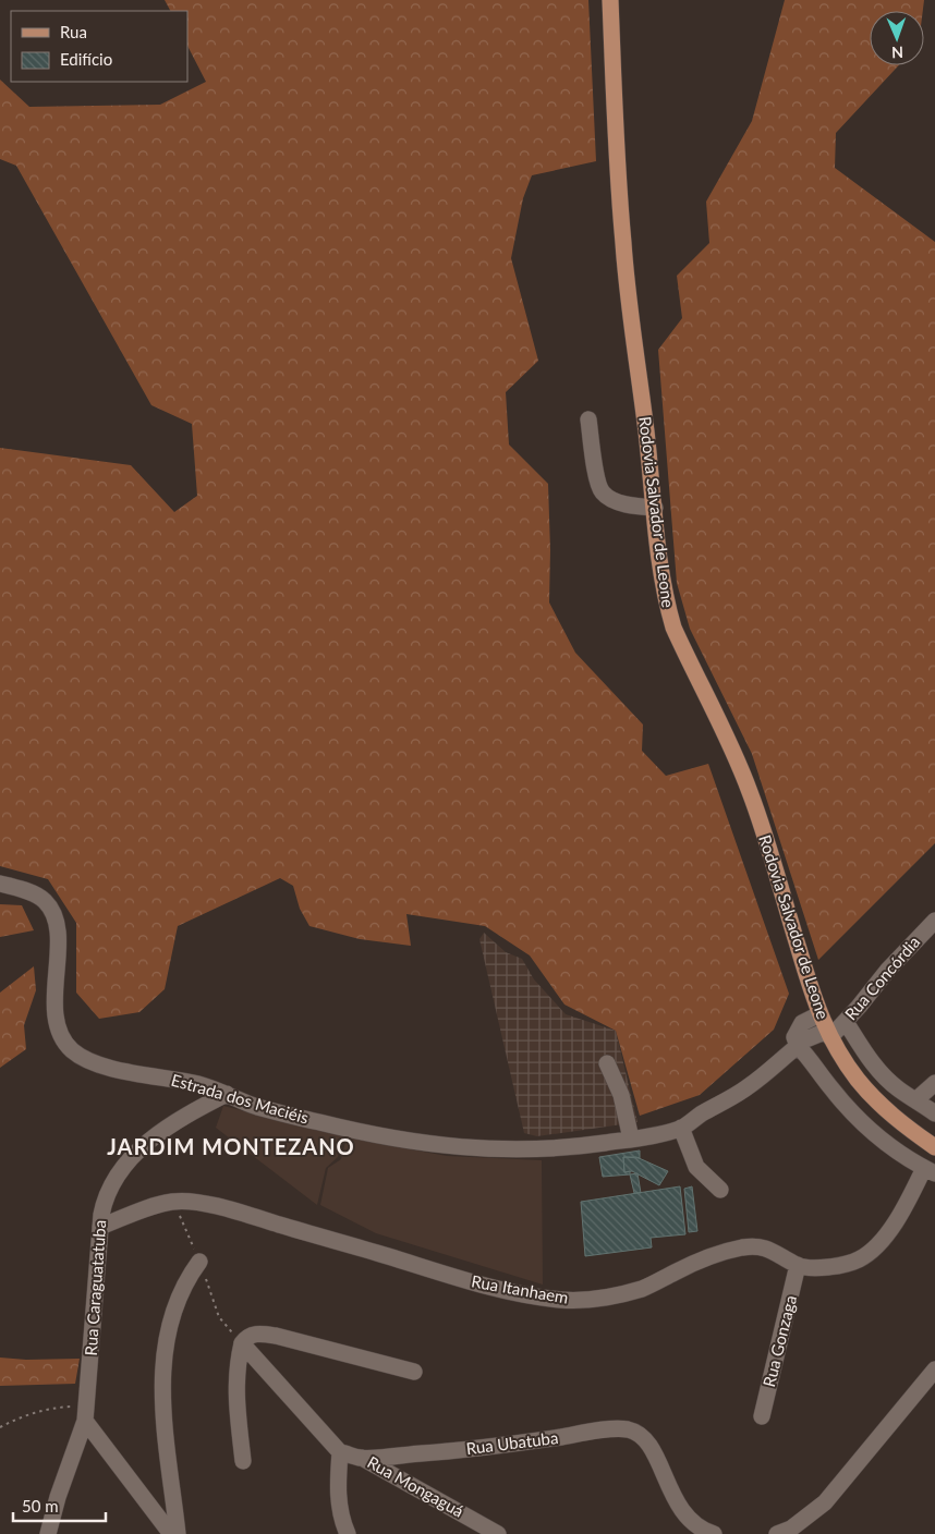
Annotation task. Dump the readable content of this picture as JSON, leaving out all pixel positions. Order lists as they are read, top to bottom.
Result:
{
  "streets": {
    "main road": ["Rodovia Salvador de Leone"],
    "street": [
      "Rua Concórdia",
      "Estrada dos Maciéis",
      "Rua Caraguatatuba",
      "Rua Itanhaem",
      "Rua Gonzaga",
      "Rua Ubatuba",
      "Rua Mongaguá"
    ]
  },
  "crossings": [
    ["Rodovia Salvador de Leone", "Rua Concórdia"],
    ["Rodovia Salvador de Leone", "Estrada dos Maciéis"],
    ["Estrada dos Maciéis", "Rua Caraguatatuba"],
    ["Rua Caraguatatuba", "Rua Itanhaem"],
    ["Rua Itanhaem", "Rua Gonzaga"],
    ["Rua Ubatuba", "Rua Mongaguá"]
  ],
  "districts": ["JARDIM MONTEZANO"],
  "legend": ["Rua", "Edifício"],
  "scale_bar": "50 m",
  "north": "bottom"
}
